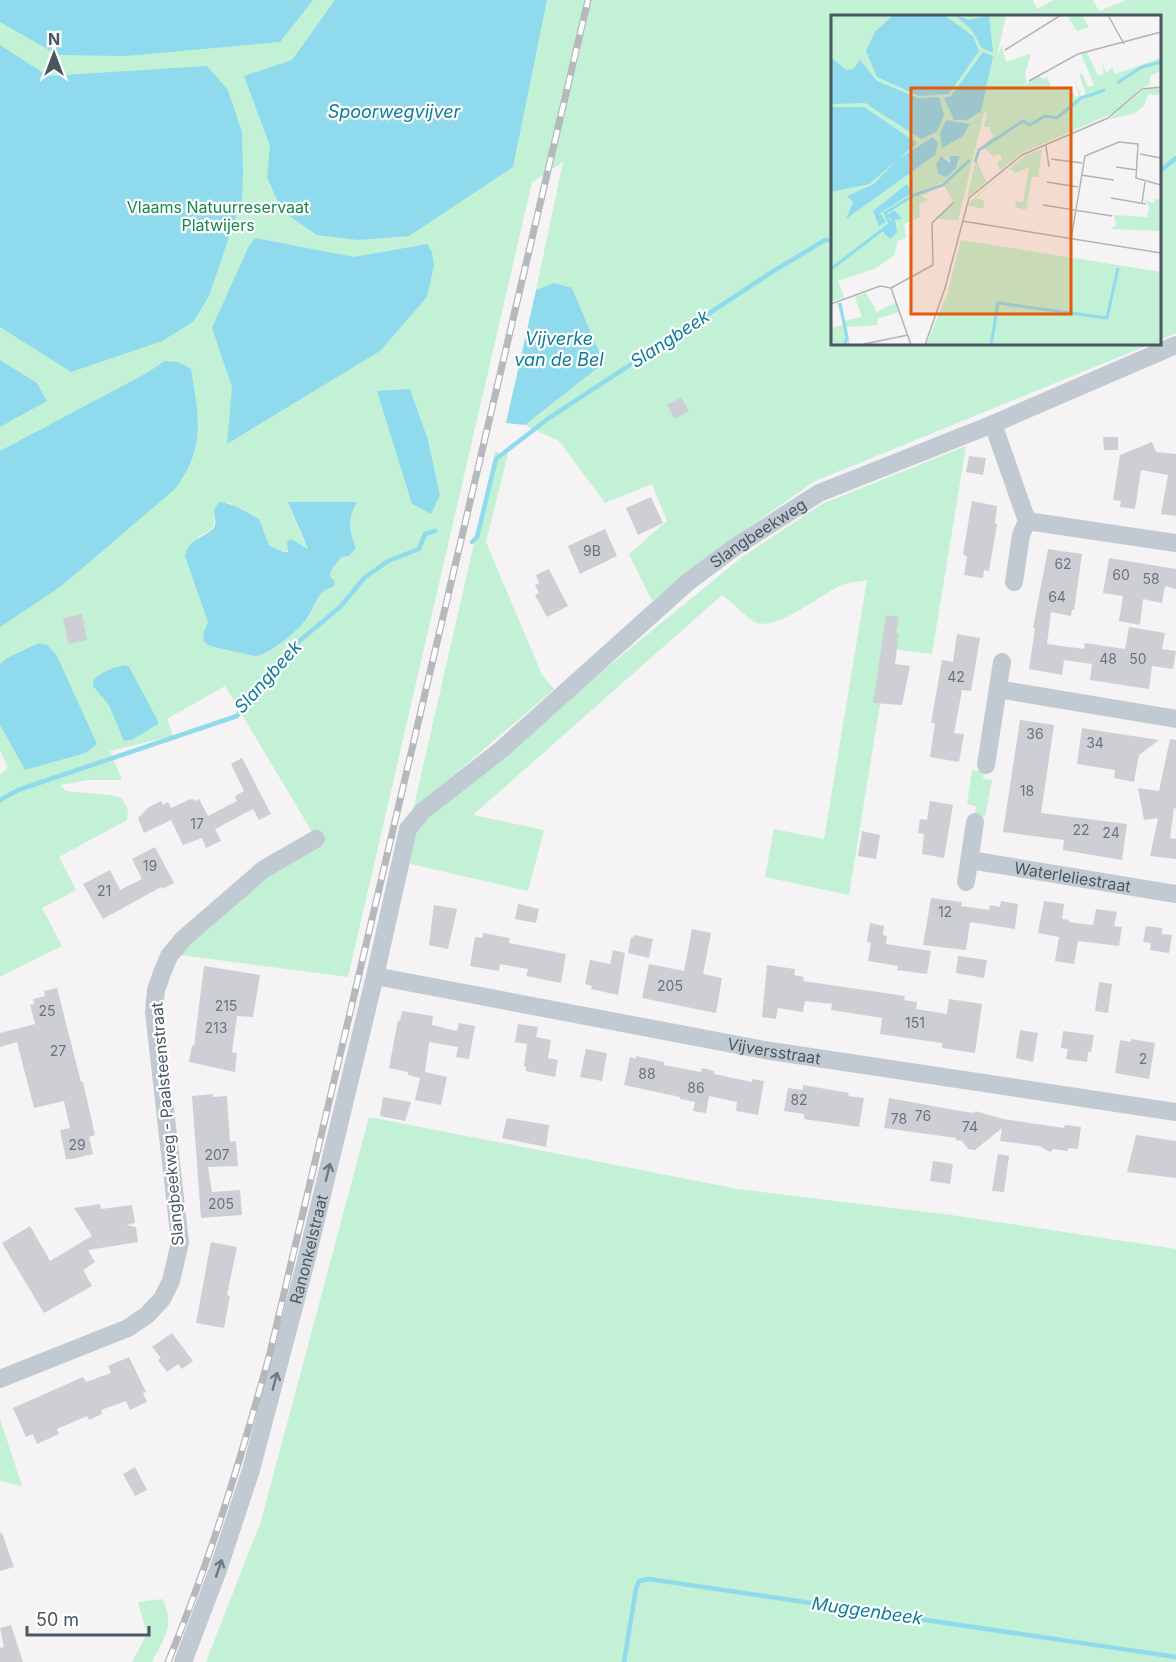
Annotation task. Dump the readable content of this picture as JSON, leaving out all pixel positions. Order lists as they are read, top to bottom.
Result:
{
  "streets": {
    "street": [
      "Slangbeekweg",
      "Waterleliestraat",
      "Vijversstraat",
      "Slangbeekweg - Paalsteenstraat",
      "Ranonkelstraat"
    ]
  },
  "crossings": [
    ["Slangbeekweg", "Ranonkelstraat"],
    ["Vijversstraat", "Ranonkelstraat"]
  ],
  "one_way": ["Ranonkelstraat"],
  "water": [
    "Spoorwegvijver",
    "Vijverke van de Bel",
    "Slangbeek",
    "Muggenbeek"
  ],
  "parks": ["Vlaams Natuurreservaat Platwijers"],
  "house_numbers": [
    "9B",
    "62",
    "60",
    "58",
    "64",
    "48",
    "50",
    "42",
    "36",
    "34",
    "18",
    "17",
    "22",
    "24",
    "19",
    "21",
    "12",
    "205",
    "215",
    "25",
    "151",
    "213",
    "27",
    "2",
    "88",
    "86",
    "82",
    "76",
    "78",
    "74",
    "29",
    "207",
    "205"
  ],
  "scale_bar": "50 m",
  "north": "top"
}
